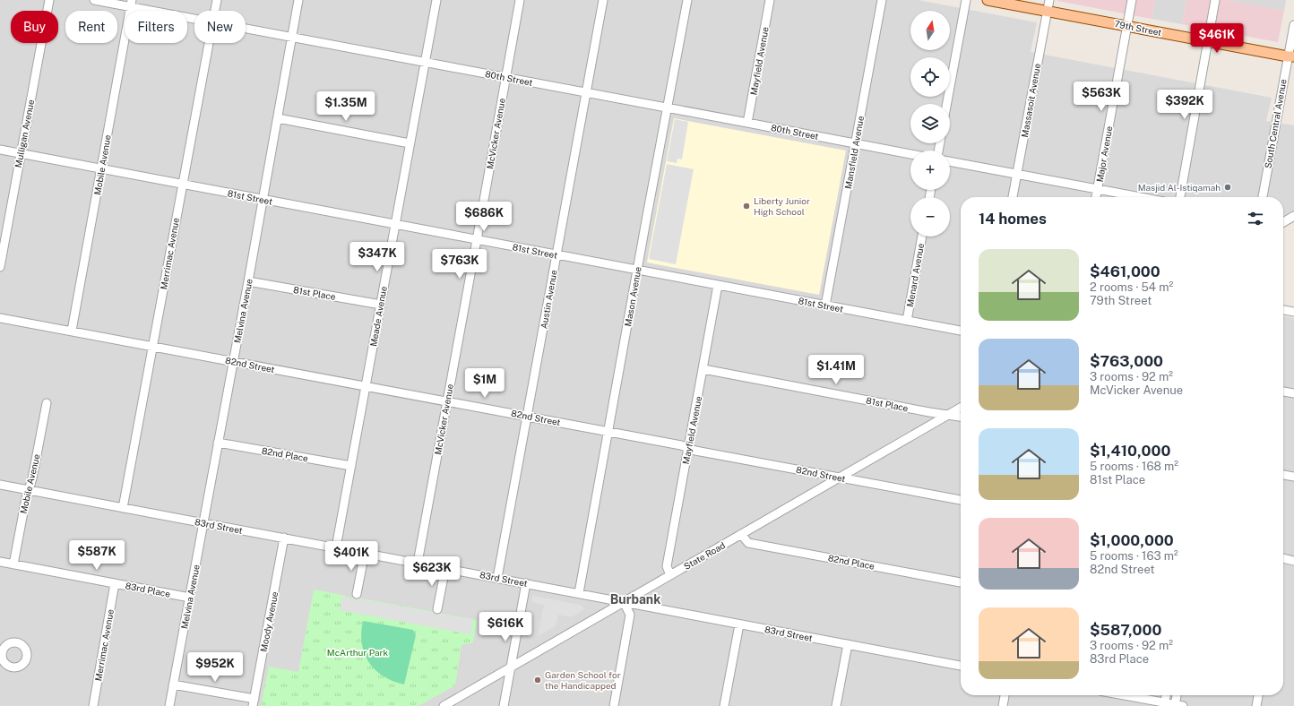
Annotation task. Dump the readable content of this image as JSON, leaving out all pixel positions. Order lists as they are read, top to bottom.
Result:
{
  "streets": {
    "main road": ["79th Street"],
    "street": [
      "Mayfield Avenue",
      "80th Street",
      "Massasoit Avenue",
      "South Central Avenue",
      "Mulligan Avenue",
      "McVicker Avenue",
      "Mansfield Avenue",
      "Major Avenue",
      "Mobile Avenue",
      "81st Street",
      "Merrimac Avenue",
      "Menard Avenue",
      "81st Place",
      "Mason Avenue",
      "Austin Avenue",
      "Melvina Avenue",
      "Meade Avenue",
      "82nd Street",
      "82nd Place",
      "83rd Street",
      "State Road",
      "83rd Place",
      "Moody Avenue"
    ]
  },
  "crossings": [
    ["79th Street", "Massasoit Avenue"],
    ["79th Street", "South Central Avenue"],
    ["79th Street", "Major Avenue"],
    ["Mayfield Avenue", "80th Street"],
    ["Mayfield Avenue", "81st Street"],
    ["Mayfield Avenue", "81st Place"],
    ["Mayfield Avenue", "82nd Street"],
    ["Mayfield Avenue", "State Road"],
    ["80th Street", "McVicker Avenue"],
    ["80th Street", "Mansfield Avenue"],
    ["80th Street", "Mobile Avenue"],
    ["80th Street", "Mason Avenue"],
    ["80th Street", "Austin Avenue"],
    ["80th Street", "Melvina Avenue"],
    ["80th Street", "Meade Avenue"],
    ["Mulligan Avenue", "81st Street"],
    ["McVicker Avenue", "81st Street"],
    ["McVicker Avenue", "82nd Street"],
    ["McVicker Avenue", "83rd Street"],
    ["Mansfield Avenue", "81st Street"],
    ["Mobile Avenue", "81st Street"],
    ["Mobile Avenue", "82nd Street"],
    ["Mobile Avenue", "83rd Street"],
    ["Mobile Avenue", "83rd Place"],
    ["81st Street", "Merrimac Avenue"],
    ["81st Street", "Menard Avenue"],
    ["81st Street", "Mason Avenue"],
    ["81st Street", "Austin Avenue"],
    ["81st Street", "Melvina Avenue"],
    ["81st Street", "Meade Avenue"],
    ["Merrimac Avenue", "82nd Street"],
    ["Merrimac Avenue", "83rd Street"],
    ["Merrimac Avenue", "83rd Place"],
    ["81st Place", "Melvina Avenue"],
    ["81st Place", "Meade Avenue"],
    ["81st Place", "State Road"],
    ["Mason Avenue", "82nd Street"],
    ["Mason Avenue", "83rd Street"],
    ["Austin Avenue", "82nd Street"],
    ["Austin Avenue", "83rd Street"],
    ["Melvina Avenue", "82nd Street"],
    ["Melvina Avenue", "82nd Place"],
    ["Melvina Avenue", "83rd Street"],
    ["Melvina Avenue", "83rd Place"],
    ["Meade Avenue", "82nd Street"],
    ["Meade Avenue", "82nd Place"],
    ["Meade Avenue", "83rd Street"],
    ["82nd Street", "State Road"],
    ["82nd Place", "State Road"],
    ["83rd Street", "State Road"],
    ["83rd Street", "Moody Avenue"]
  ],
  "districts": ["Burbank"],
  "parks": ["McArthur Park"],
  "places": ["Masjid Al-Istiqamah", "Liberty Junior High School", "Garden School for the Handicapped"],
  "north": "top",
  "page": {
    "map_buttons": ["+", "−"],
    "chip": [
      "Buy",
      "Rent",
      "Filters",
      "New"
    ],
    "price": [
      "$461K",
      "$563K",
      "$392K",
      "$1.35M",
      "$686K",
      "$347K",
      "$763K",
      "$1.41M",
      "$1M",
      "$587K",
      "$401K",
      "$623K",
      "$616K",
      "$952K"
    ],
    "heading": "14 homes",
    "list": [
      {
        "name": "$461,000",
        "note": "2 rooms · 54 m² · 79th Street"
      },
      {
        "name": "$763,000",
        "note": "3 rooms · 92 m² · McVicker Avenue"
      },
      {
        "name": "$1,410,000",
        "note": "5 rooms · 168 m² · 81st Place"
      },
      {
        "name": "$1,000,000",
        "note": "5 rooms · 163 m² · 82nd Street"
      },
      {
        "name": "$587,000",
        "note": "3 rooms · 92 m² · 83rd Place"
      }
    ]
  }
}
